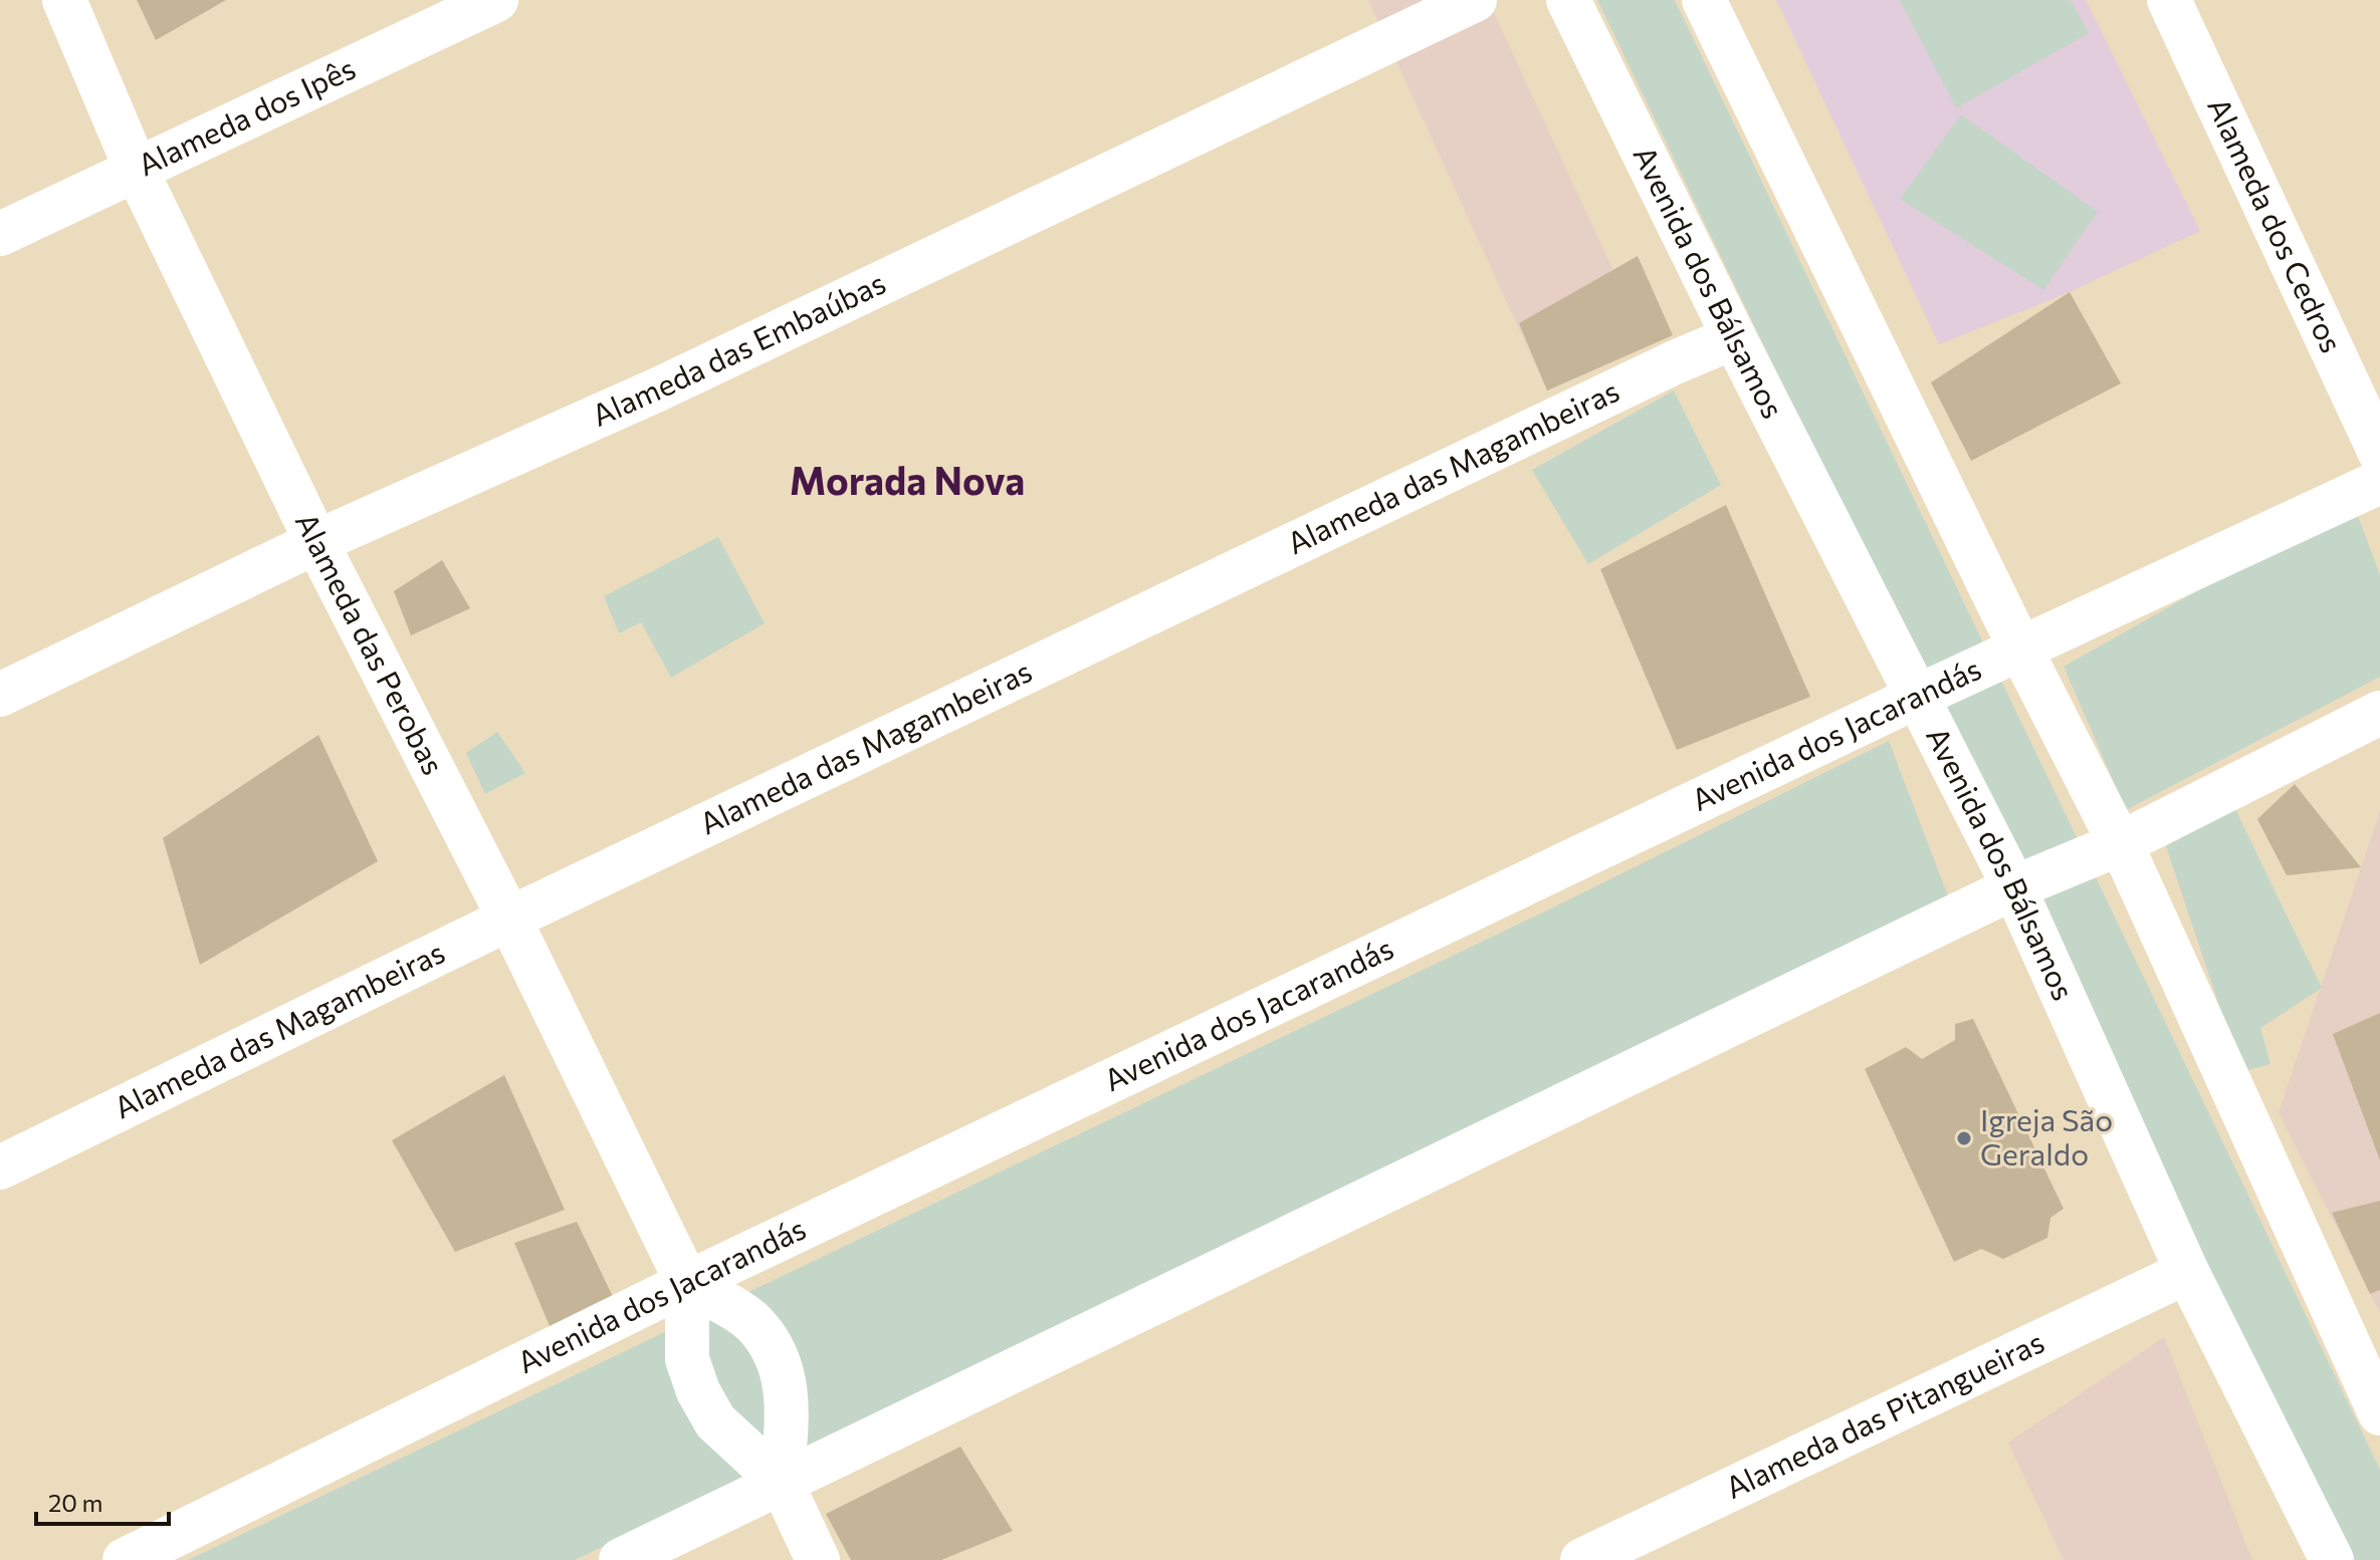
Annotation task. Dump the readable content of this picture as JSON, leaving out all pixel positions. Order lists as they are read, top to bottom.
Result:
{
  "streets": {
    "street": [
      "Alameda dos Ipês",
      "Alameda dos Cedros",
      "Avenida dos Bálsamos",
      "Alameda das Embaúbas",
      "Alameda das Magambeiras",
      "Alameda das Perobas",
      "Avenida dos Jacarandás",
      "Alameda das Pitangueiras"
    ]
  },
  "crossings": [
    ["Alameda dos Ipês", "Alameda das Perobas"],
    ["Avenida dos Bálsamos", "Alameda das Magambeiras"],
    ["Avenida dos Bálsamos", "Avenida dos Jacarandás"],
    ["Avenida dos Bálsamos", "Alameda das Pitangueiras"],
    ["Alameda das Embaúbas", "Alameda das Perobas"],
    ["Alameda das Magambeiras", "Alameda das Perobas"],
    ["Alameda das Perobas", "Avenida dos Jacarandás"]
  ],
  "districts": ["Morada Nova"],
  "places": ["Igreja São Geraldo"],
  "scale_bar": "20 m"
}
